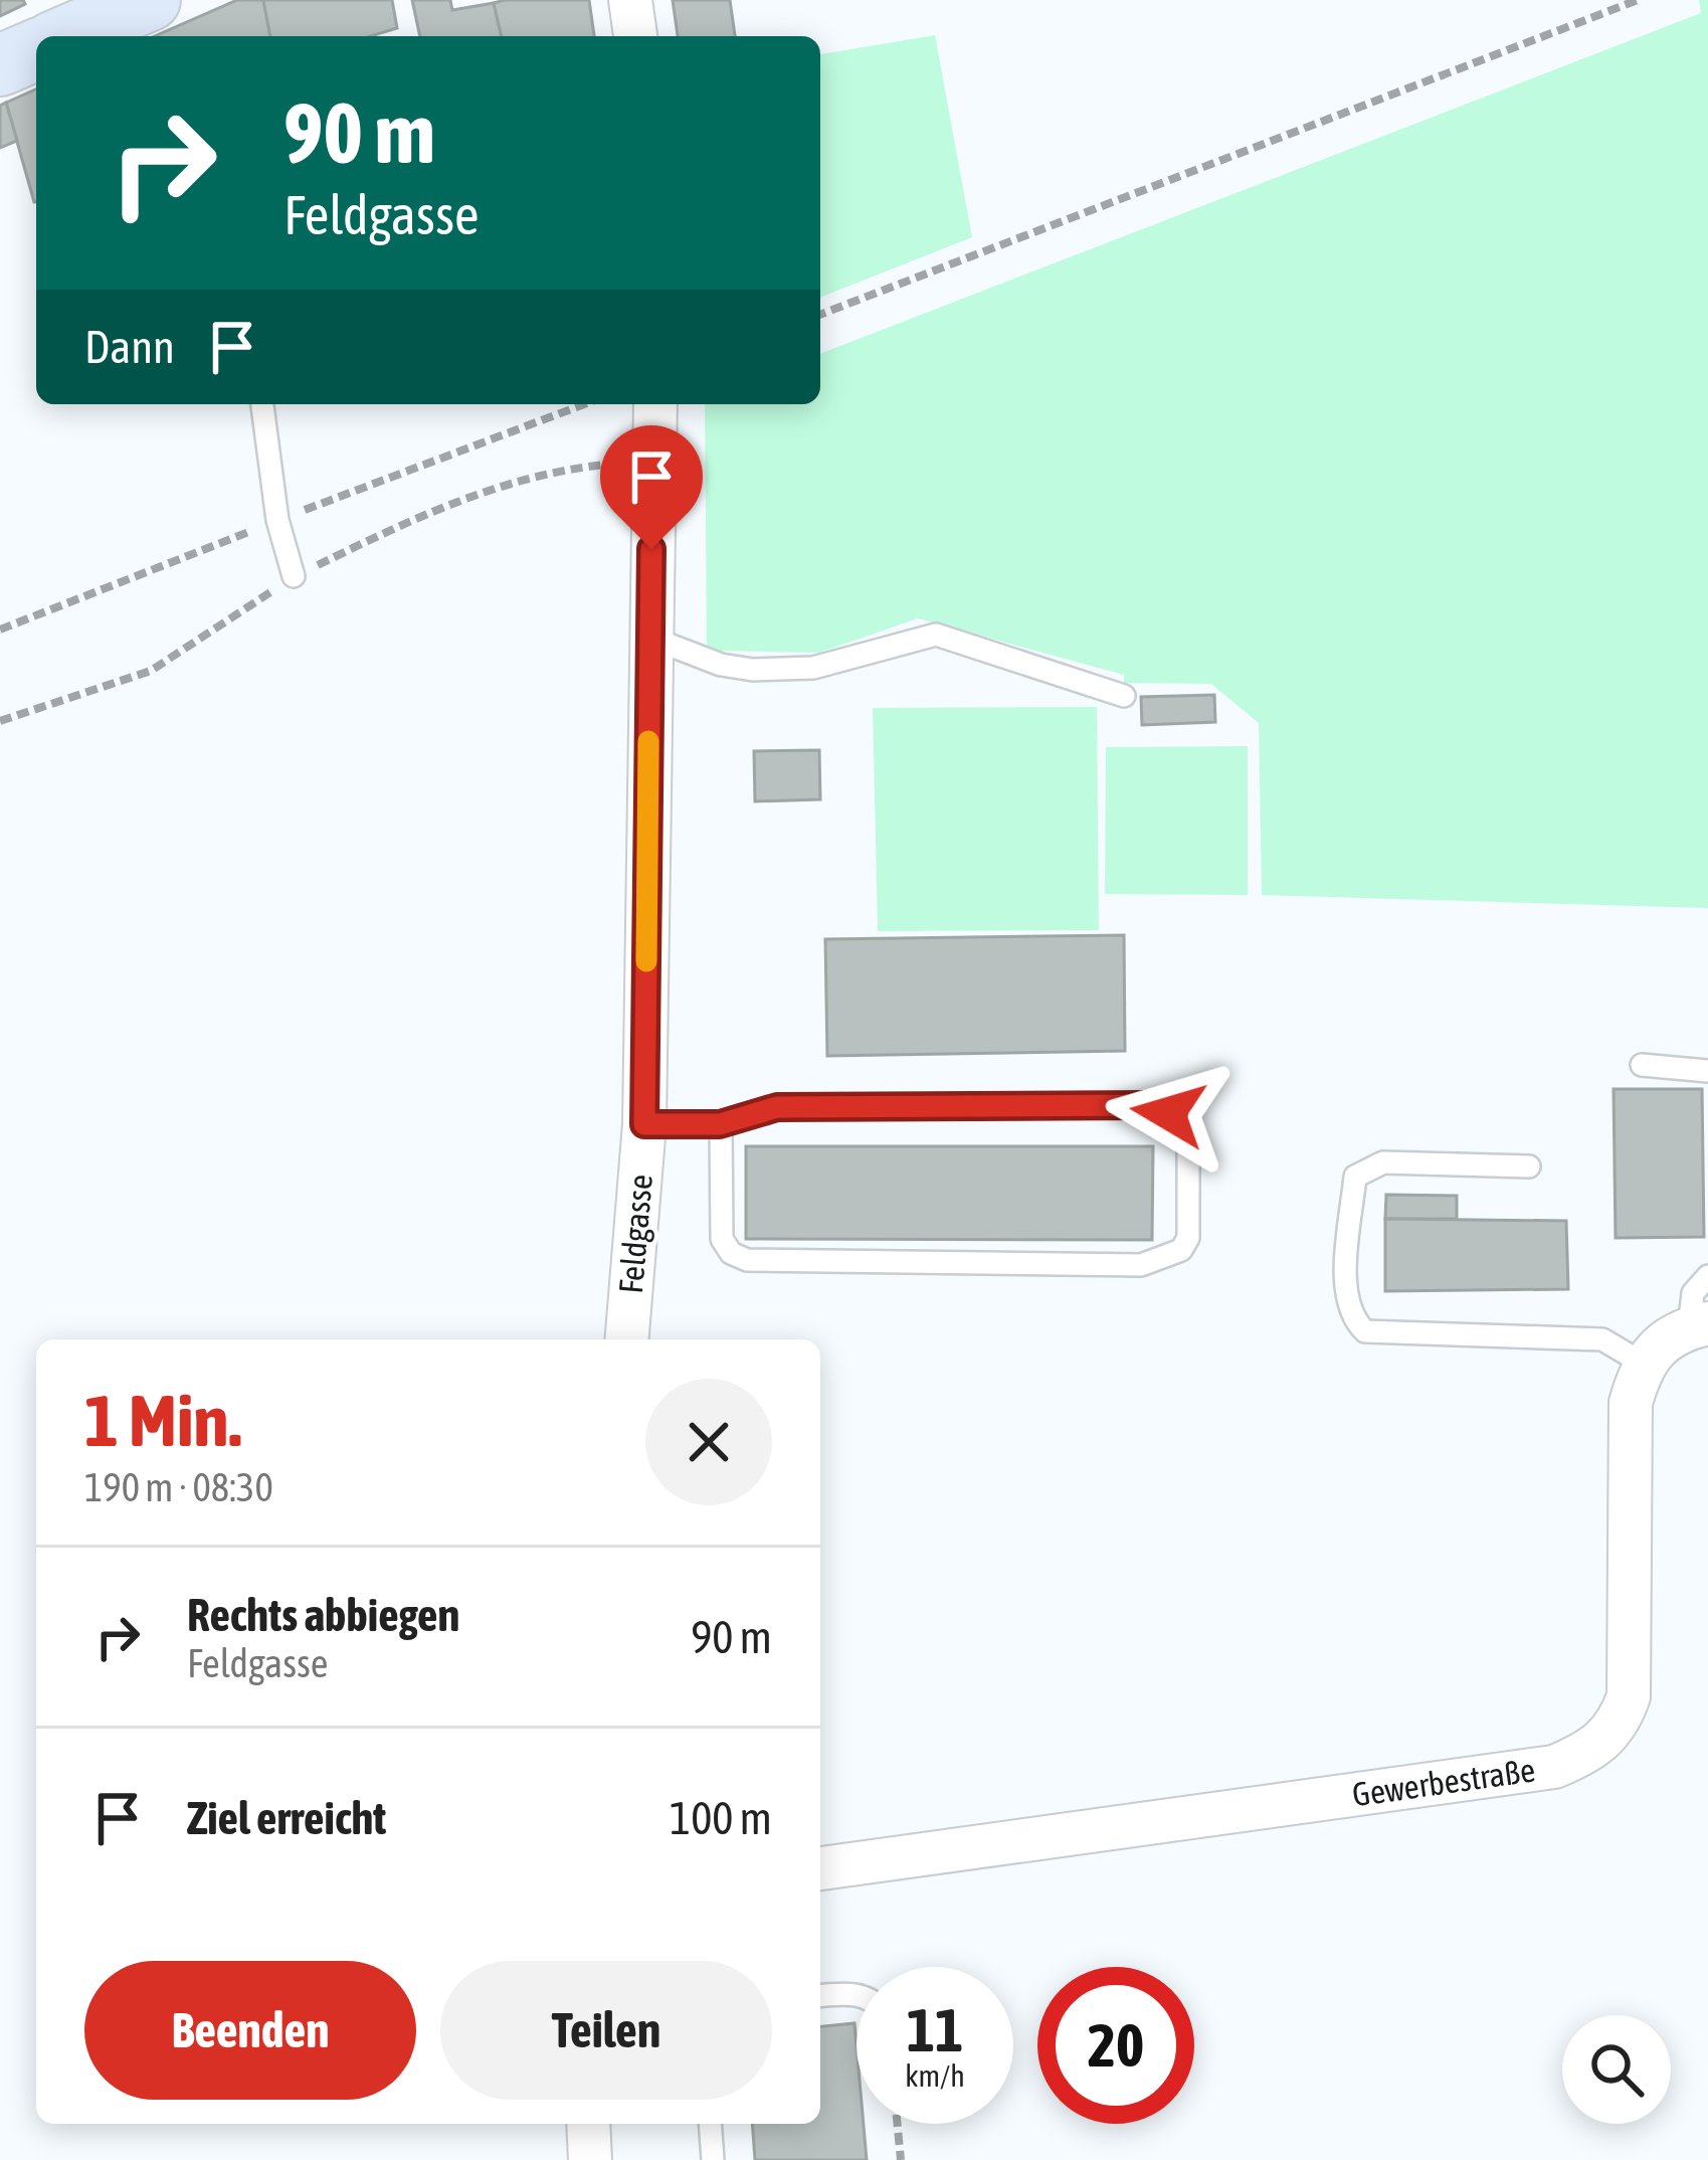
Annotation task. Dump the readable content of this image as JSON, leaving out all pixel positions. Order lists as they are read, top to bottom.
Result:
{
  "streets": {
    "street": ["Feldgasse", "Gewerbestraße"]
  },
  "page": {
    "turn": ["90 m", "Feldgasse"],
    "then": "Dann",
    "heading": ["1 Min.", "190 m · 08:30"],
    "list": [
      {
        "name": "Rechts abbiegen",
        "note": "Feldgasse",
        "value": "90 m"
      },
      {
        "name": "Ziel erreicht",
        "value": "100 m"
      }
    ],
    "buttons": ["Beenden", "Teilen"],
    "speed": "11 km/h",
    "limit": "20"
  }
}
